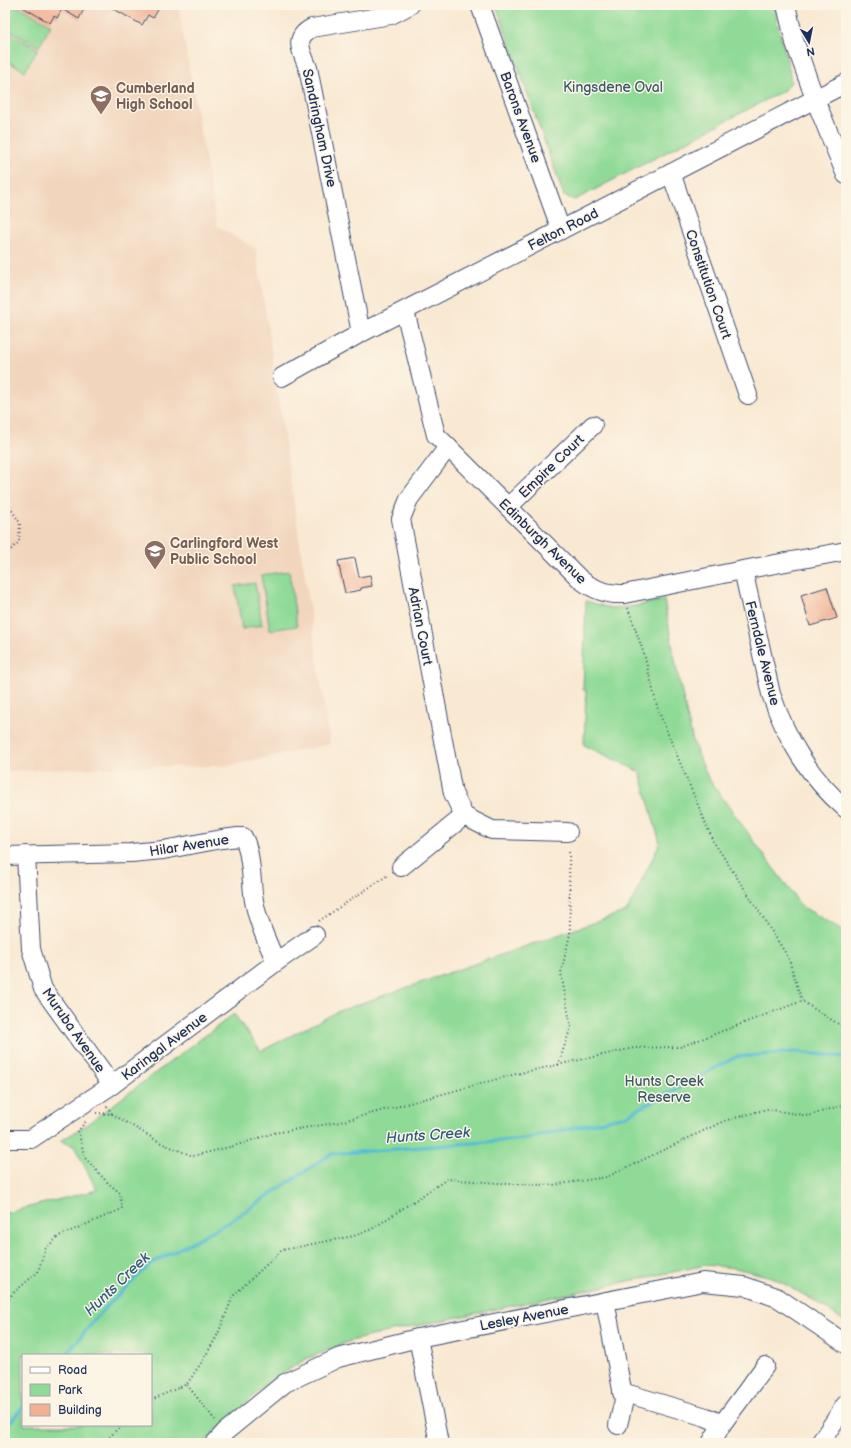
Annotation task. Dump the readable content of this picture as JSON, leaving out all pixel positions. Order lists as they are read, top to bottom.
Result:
{
  "streets": {
    "street": [
      "Barons Avenue",
      "Sandringham Drive",
      "Felton Road",
      "Constitution Court",
      "Empire Court",
      "Edinburgh Avenue",
      "Adrian Court",
      "Ferndale Avenue",
      "Hilar Avenue",
      "Muruba Avenue",
      "Karingal Avenue",
      "Lesley Avenue"
    ]
  },
  "crossings": [
    ["Barons Avenue", "Felton Road"],
    ["Sandringham Drive", "Felton Road"],
    ["Felton Road", "Constitution Court"],
    ["Felton Road", "Edinburgh Avenue"],
    ["Empire Court", "Edinburgh Avenue"],
    ["Edinburgh Avenue", "Adrian Court"],
    ["Edinburgh Avenue", "Ferndale Avenue"],
    ["Hilar Avenue", "Muruba Avenue"],
    ["Hilar Avenue", "Karingal Avenue"],
    ["Muruba Avenue", "Karingal Avenue"]
  ],
  "water": ["Hunts Creek"],
  "parks": ["Kingsdene Oval", "Hunts Creek Reserve"],
  "places": {
    "school or university": ["Cumberland High School", "Carlingford West Public School"]
  },
  "legend": ["Road", "Park", "Building"],
  "north": "bottom"
}
